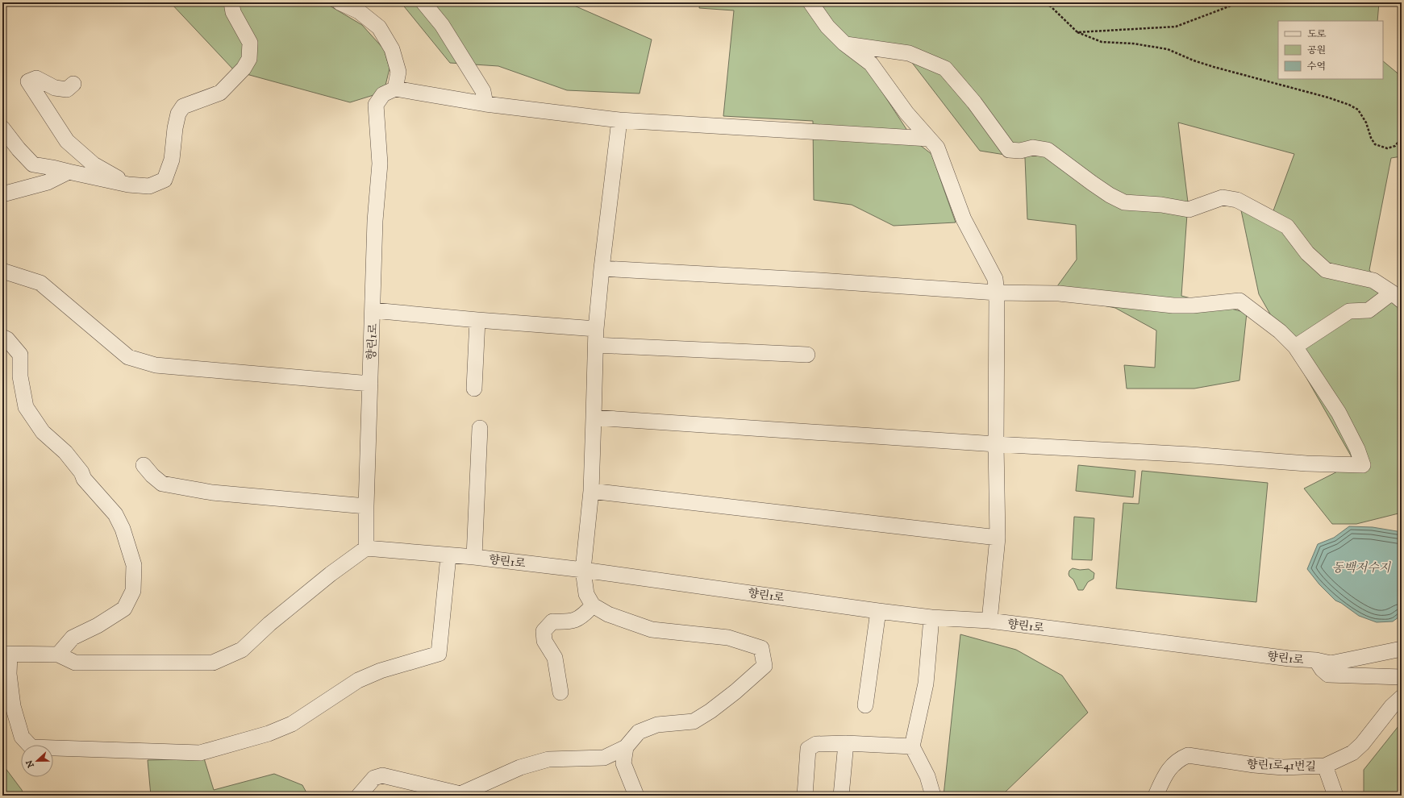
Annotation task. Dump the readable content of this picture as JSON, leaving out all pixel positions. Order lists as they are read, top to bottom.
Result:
{
  "streets": {
    "street": ["향린1로", "향린1로41번길"]
  },
  "water": ["동백저수지"],
  "legend": ["도로", "공원", "수역"],
  "north": "left"
}
